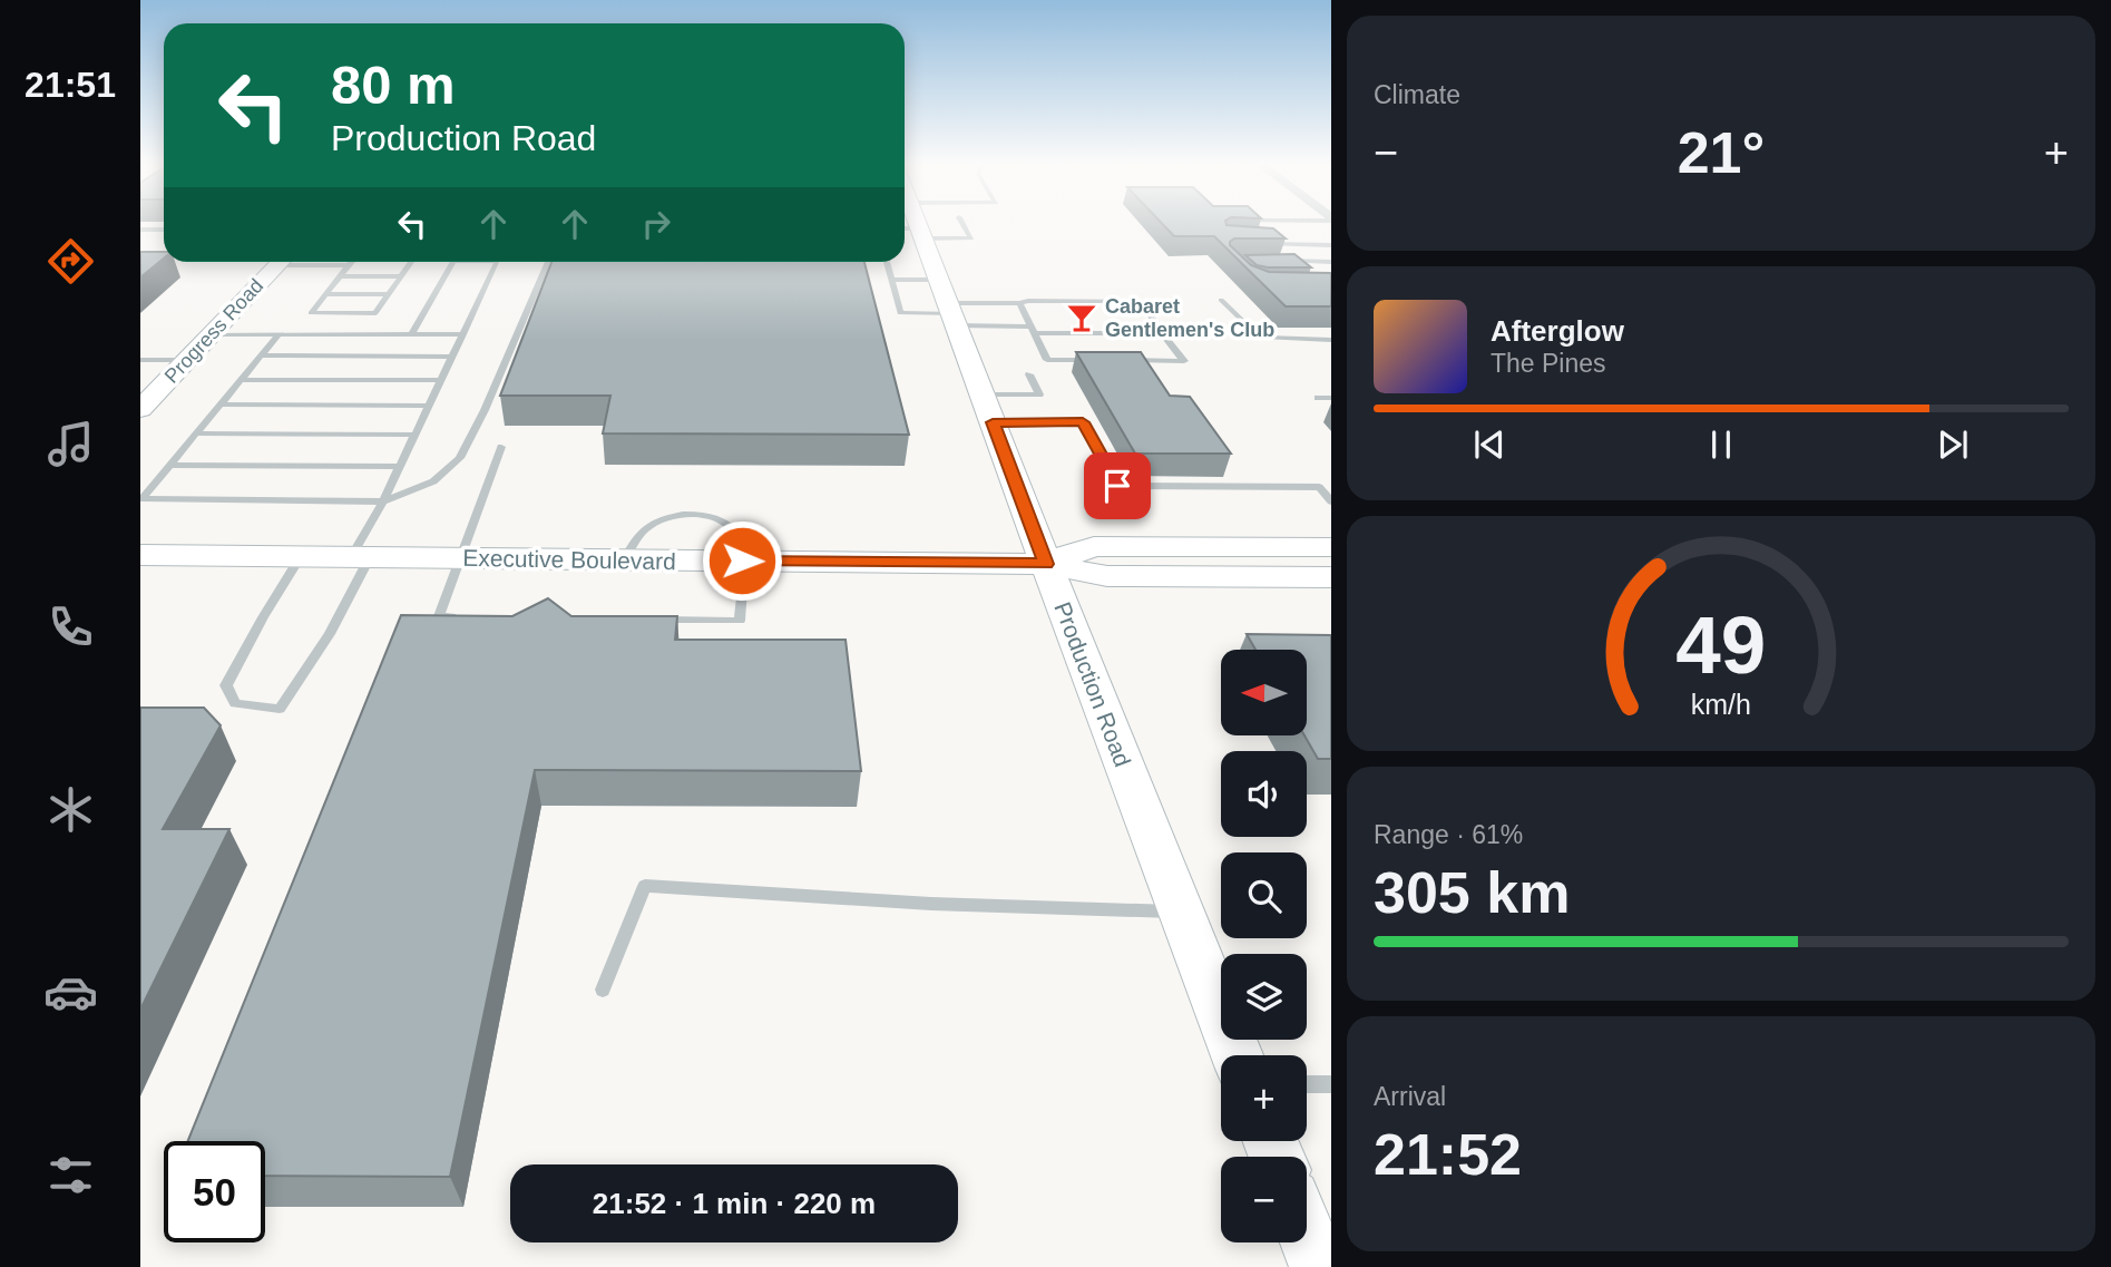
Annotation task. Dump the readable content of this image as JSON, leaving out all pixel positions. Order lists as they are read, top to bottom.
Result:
{
  "streets": {
    "main road": ["Progress Road", "Executive Boulevard", "Production Road"]
  },
  "crossings": [
    ["Executive Boulevard", "Production Road"]
  ],
  "places": {
    "bar": ["Cabaret Gentlemen's Club"]
  },
  "north": "left",
  "page": {
    "tabs": "21:51",
    "tile": [
      "Climate",
      ["Range · 61%", "305 km"],
      ["Arrival", "21:52"]
    ],
    "turn": ["80 m", "Production Road"],
    "heat": ["−", "21°", "+"],
    "song": ["Afterglow", "The Pines"],
    "map_buttons": ["+", "−"],
    "limit": "50",
    "trip": "21:52 · 1 min · 220 m",
    "gauge": ["49", "km/h"]
  }
}
